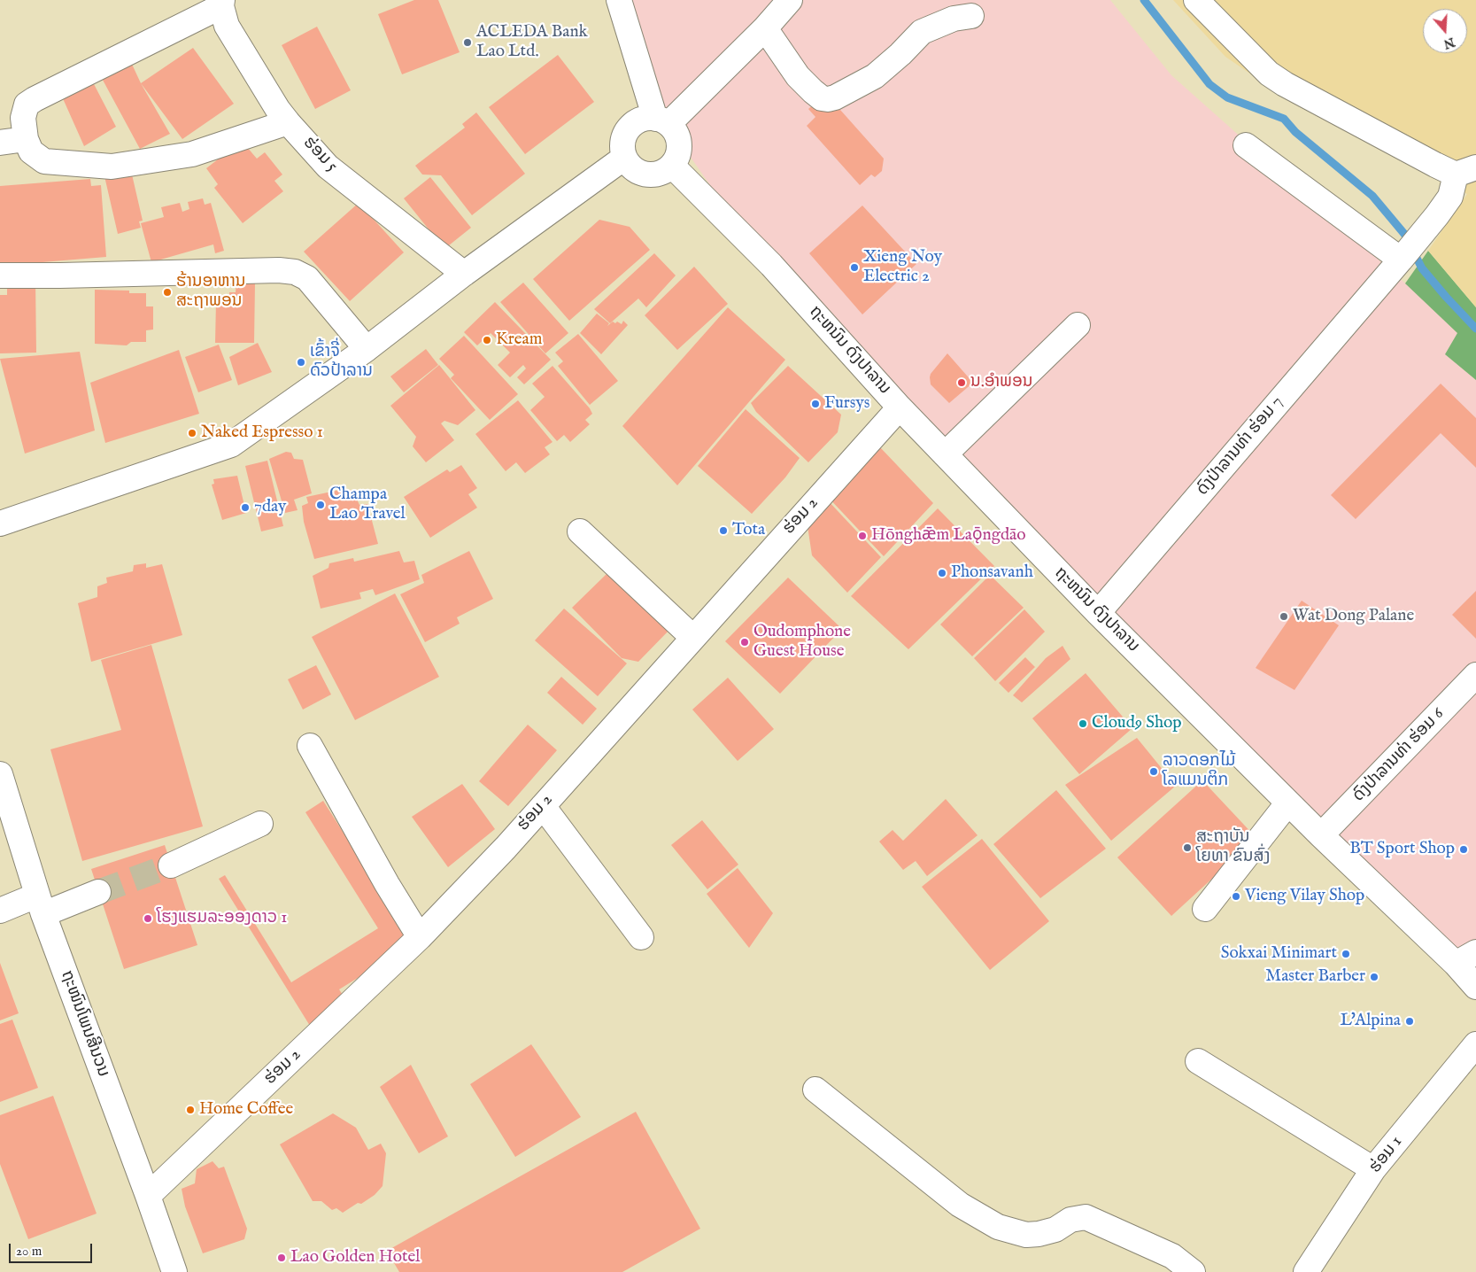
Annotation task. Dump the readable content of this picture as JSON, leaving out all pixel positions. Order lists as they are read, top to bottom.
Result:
{
  "streets": {
    "street": [
      "ຮ່ອມ 5",
      "ຖະຫນົນ ດົງປາລານ",
      "ດົງປ່າລານທ່າ ຮ່ອມ 7",
      "ຮ່ອມ 2",
      "ດົງປ່າລານທ່າ ຮ່ອມ 6",
      "ຖະໜົນໂພນສີນວນ",
      "ຮ່ອມ 1"
    ]
  },
  "crossings": [
    ["ຖະຫນົນ ດົງປາລານ", "ດົງປ່າລານທ່າ ຮ່ອມ 7"],
    ["ຖະຫນົນ ດົງປາລານ", "ຮ່ອມ 2"],
    ["ຖະຫນົນ ດົງປາລານ", "ດົງປ່າລານທ່າ ຮ່ອມ 6"],
    ["ຮ່ອມ 2", "ຖະໜົນໂພນສີນວນ"]
  ],
  "places": [
    "ACLEDA Bank Lao Ltd.",
    "Xieng Noy Electric 2",
    "ຮ້ານອາຫານ ສະຖາພອນ",
    "Kream",
    "ເຂົ້າຈີ່ ດົວປ້າລານ",
    "ນ.ອຳພອນ",
    "Fursys",
    "Naked Espresso 1",
    "Champa Lao Travel",
    "7day",
    "Tota",
    "Hōnghǣm Laǭngdāo",
    "Phonsavanh",
    "Wat Dong Palane",
    "Oudomphone Guest House",
    "Cloud9 Shop",
    "ລາວດອກໄມ້ ໂລແມນຕິກ",
    "ສະຖາບັນ ໂຍທາ ຂົນສົ່ງ",
    "BT Sport Shop",
    "Vieng Vilay Shop",
    "ໂຮງແຮມລະອອງດາວ 1",
    "Sokxai Minimart",
    "Master Barber",
    "L'Alpina",
    "Home Coffee",
    "Lao Golden Hotel"
  ],
  "scale_bar": "20 m",
  "north": "bottom"
}
